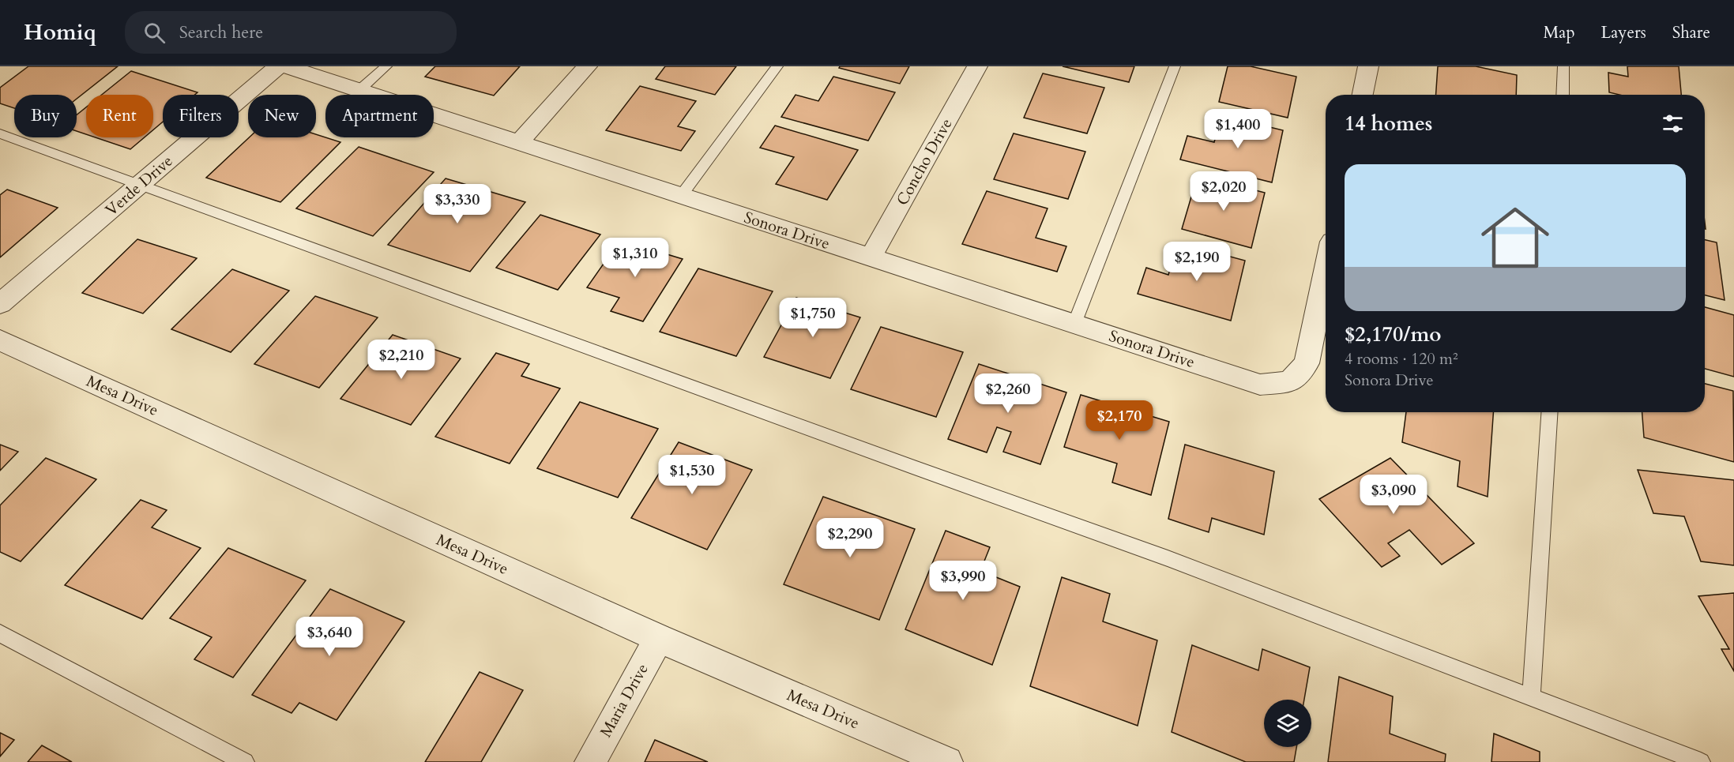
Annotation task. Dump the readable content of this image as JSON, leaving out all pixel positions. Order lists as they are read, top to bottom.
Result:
{
  "streets": {
    "street": [
      "Concho Drive",
      "Verde Drive",
      "Sonora Drive",
      "Mesa Drive",
      "Maria Drive"
    ]
  },
  "crossings": [
    ["Concho Drive", "Sonora Drive"],
    ["Mesa Drive", "Maria Drive"]
  ],
  "page": {
    "header": "Homiq",
    "search": "Search here",
    "nav": ["Map", "Layers", "Share"],
    "chip": [
      "Buy",
      "Rent",
      "Filters",
      "New",
      "Apartment"
    ],
    "heading": "14 homes",
    "price": [
      "$1,400",
      "$2,020",
      "$3,330",
      "$1,310",
      "$2,190",
      "$1,750",
      "$2,210",
      "$2,260",
      "$2,170",
      "$1,530",
      "$3,090",
      "$2,290",
      "$3,990",
      "$3,640"
    ],
    "list": [
      {
        "name": "$2,170/mo",
        "note": "4 rooms · 120 m² · Sonora Drive"
      }
    ]
  }
}
